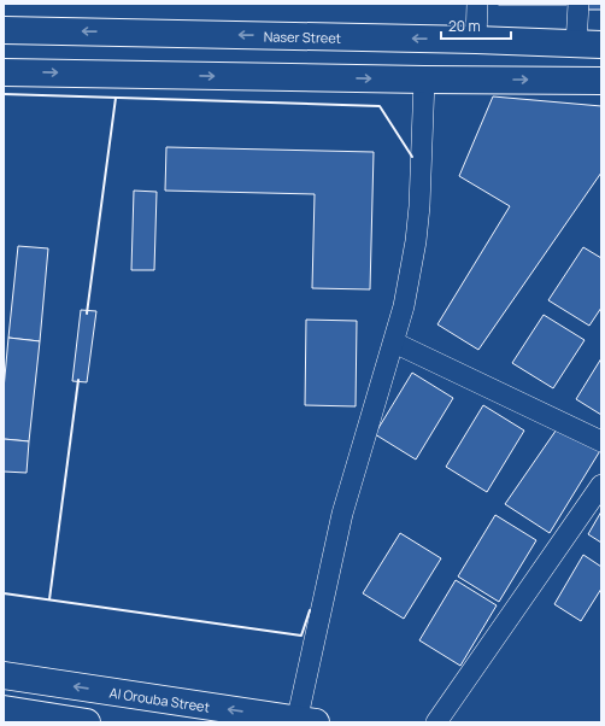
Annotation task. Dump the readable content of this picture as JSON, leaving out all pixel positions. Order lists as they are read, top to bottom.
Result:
{
  "streets": {
    "main road": ["Naser Street", "Al Orouba Street"]
  },
  "one_way": ["Al Orouba Street"],
  "scale_bar": "20 m"
}
